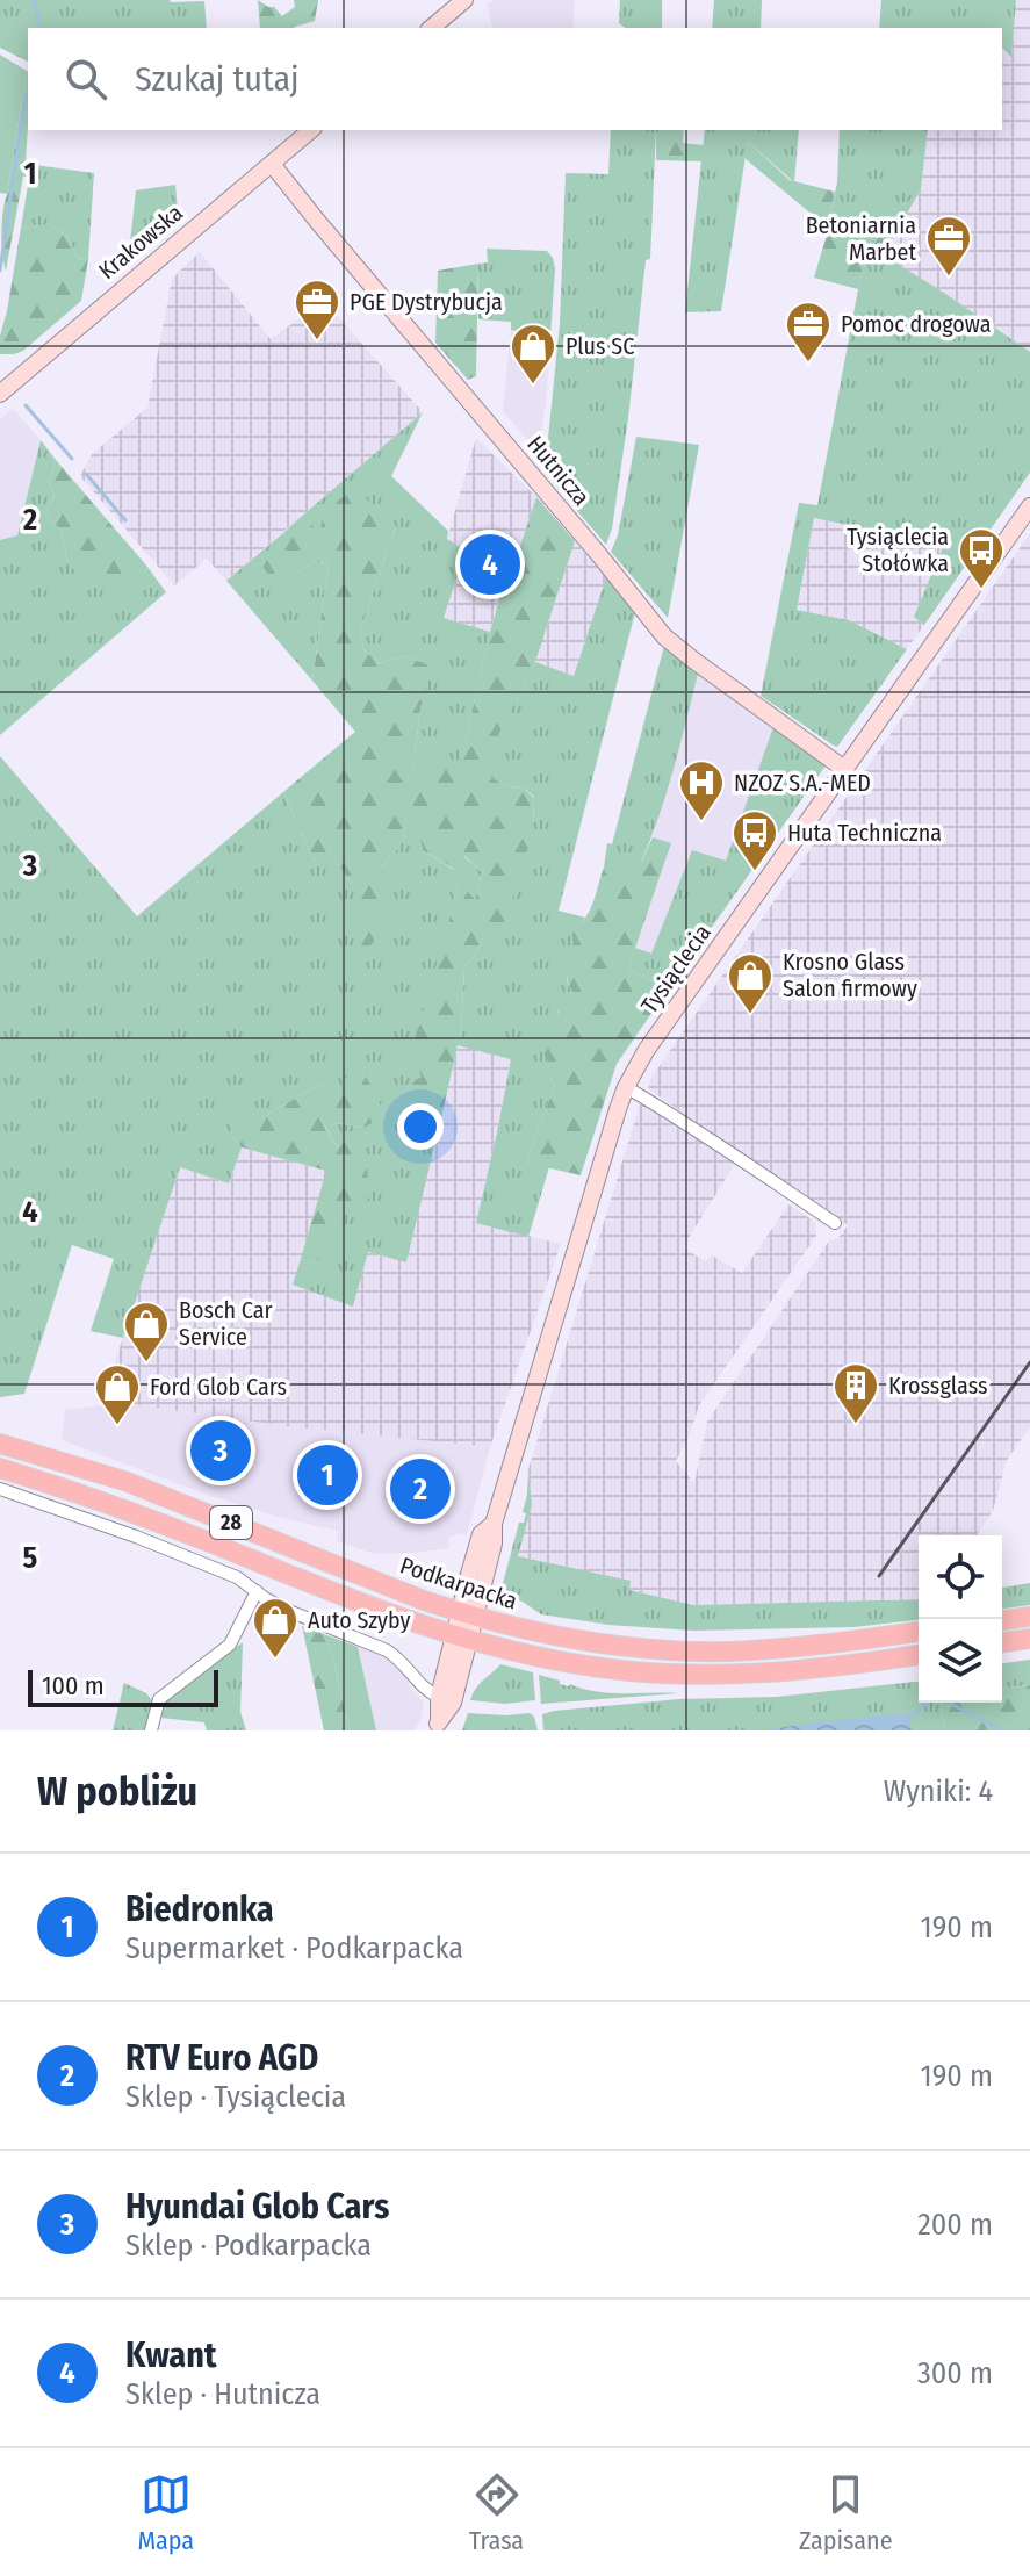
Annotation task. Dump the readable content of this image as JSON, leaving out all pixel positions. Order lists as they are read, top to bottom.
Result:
{
  "streets": {
    "main road": ["28", "Podkarpacka"],
    "street": ["Krakowska", "Hutnicza", "Tysiąclecia"]
  },
  "crossings": [
    ["Krakowska", "Hutnicza"],
    ["Hutnicza", "Tysiąclecia"],
    ["Tysiąclecia", "28"],
    ["Tysiąclecia", "Podkarpacka"]
  ],
  "places": {
    "office": ["Betoniarnia Marbet", "PGE Dystrybucja", "Pomoc drogowa"],
    "shop": [
      "Plus SC",
      "Krosno Glass Salon firmowy",
      "Bosch Car Service",
      "Ford Glob Cars",
      "Auto Szyby"
    ],
    "bus stop": ["Tysiąclecia Stołówka", "Huta Techniczna"],
    "hospital": ["NZOZ S.A.-MED"],
    "building": ["Krossglass"]
  },
  "scale_bar": "100 m",
  "page": {
    "search": "Szukaj tutaj",
    "pins": [
      "4",
      "3",
      "1",
      "2"
    ],
    "scale": "100 m",
    "heading": ["W pobliżu", "Wyniki: 4"],
    "list": [
      {
        "mark": "1",
        "name": "Biedronka",
        "note": "Supermarket · Podkarpacka",
        "value": "190 m"
      },
      {
        "mark": "2",
        "name": "RTV Euro AGD",
        "note": "Sklep · Tysiąclecia",
        "value": "190 m"
      },
      {
        "mark": "3",
        "name": "Hyundai Glob Cars",
        "note": "Sklep · Podkarpacka",
        "value": "200 m"
      },
      {
        "mark": "4",
        "name": "Kwant",
        "note": "Sklep · Hutnicza",
        "value": "300 m"
      }
    ],
    "nav": ["Mapa", "Trasa", "Zapisane"]
  },
  "grid": {
    "rows": [
      "1",
      "2",
      "3",
      "4",
      "5"
    ]
  }
}
